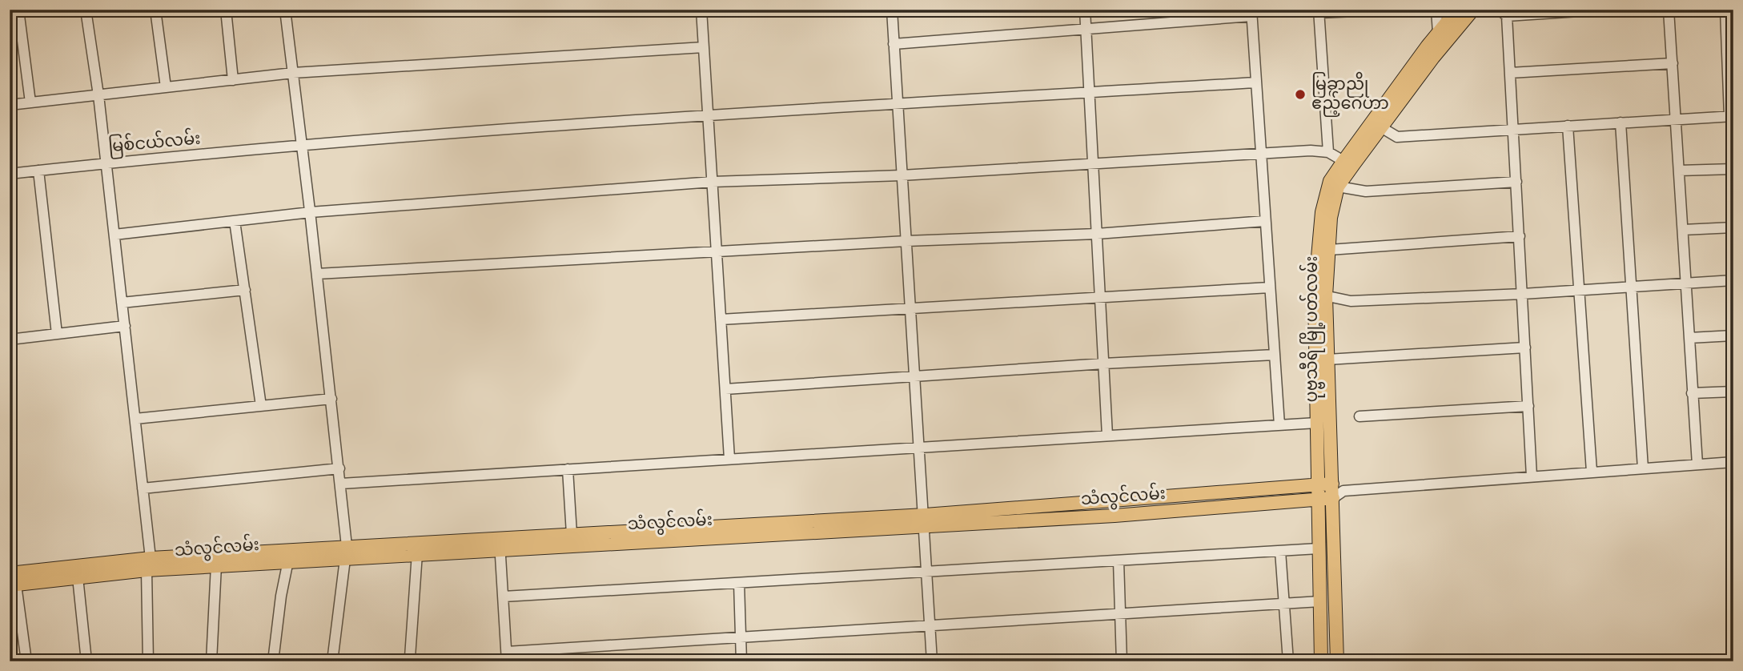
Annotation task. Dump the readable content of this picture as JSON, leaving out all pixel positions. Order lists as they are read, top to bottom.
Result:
{
  "streets": {
    "main road": ["ပုဗ္ဗသီရိ မြို့ပတ်လမ်း", "သံလွင်လမ်း"],
    "street": ["မြစ်ငယ်လမ်း"]
  },
  "crossings": [
    ["ပုဗ္ဗသီရိ မြို့ပတ်လမ်း", "သံလွင်လမ်း"]
  ],
  "places": ["မြခွာညို ဧည့်ဂေဟာ"]
}
